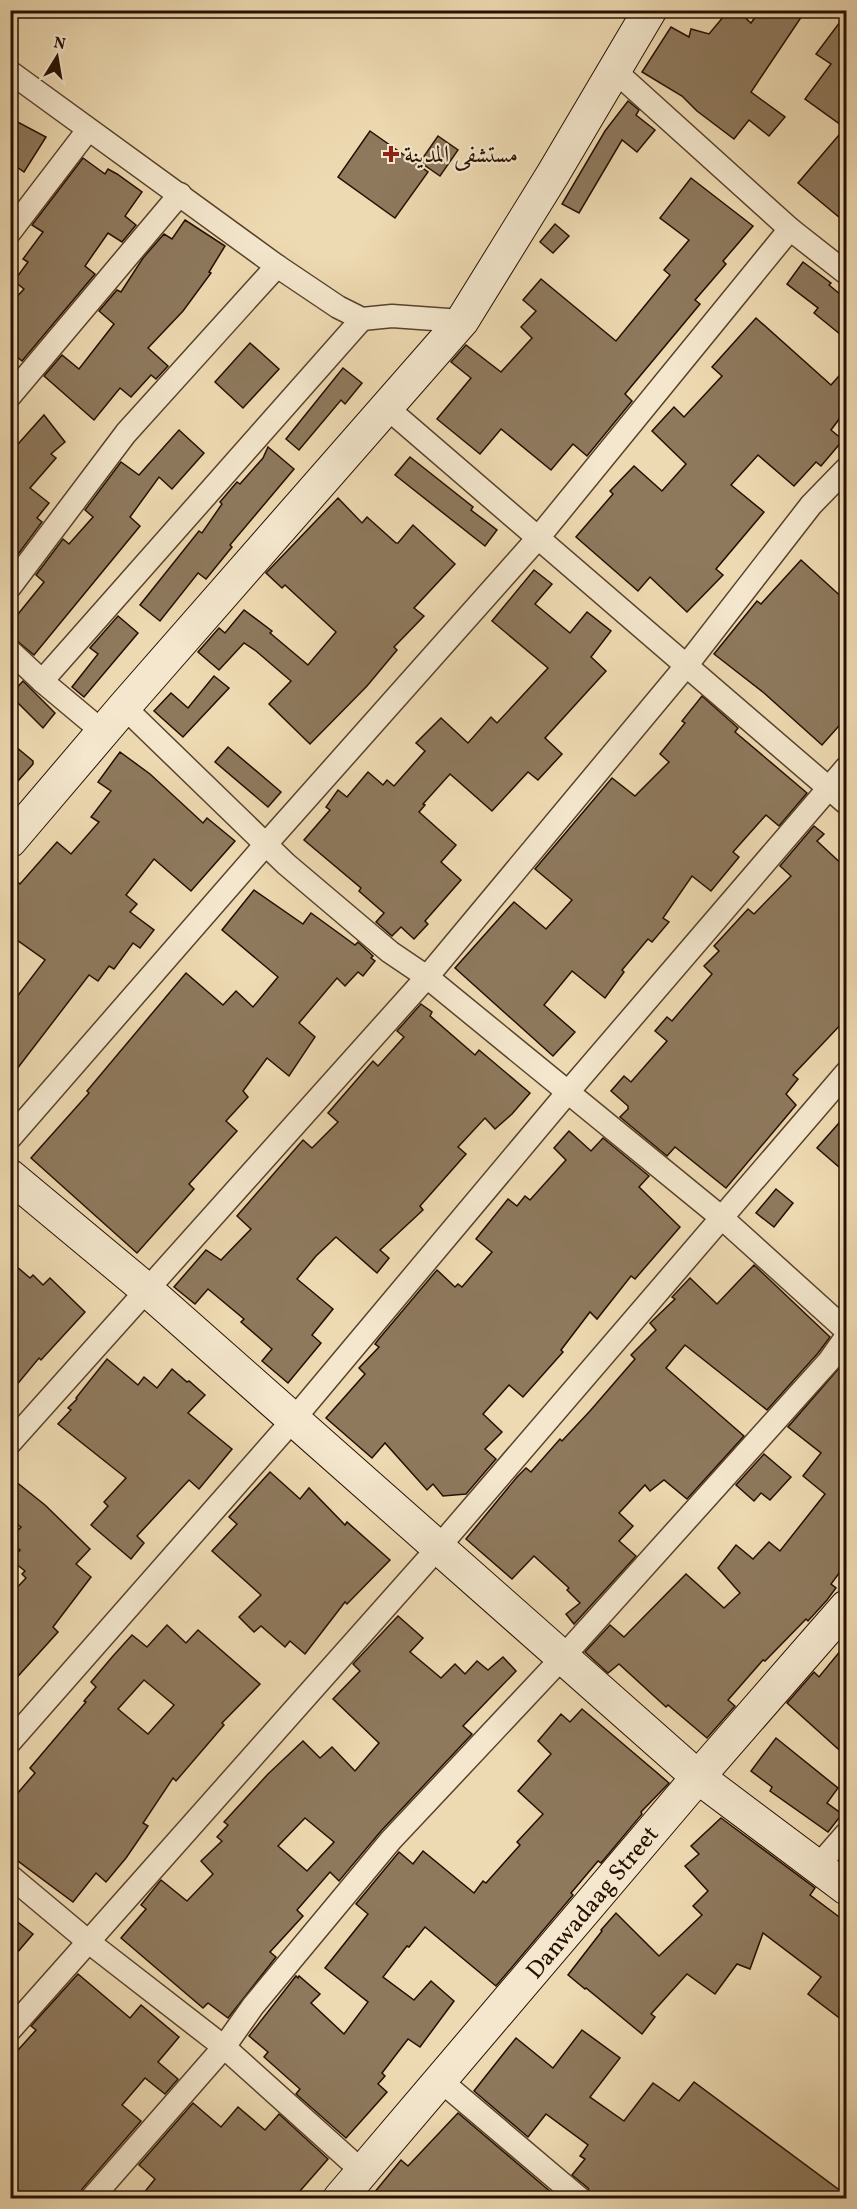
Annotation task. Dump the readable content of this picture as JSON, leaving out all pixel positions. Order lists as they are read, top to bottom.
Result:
{
  "streets": {
    "street": ["Danwadaag Street"]
  },
  "places": {
    "health": ["مستشفى المدينة"]
  },
  "north": "top"
}
